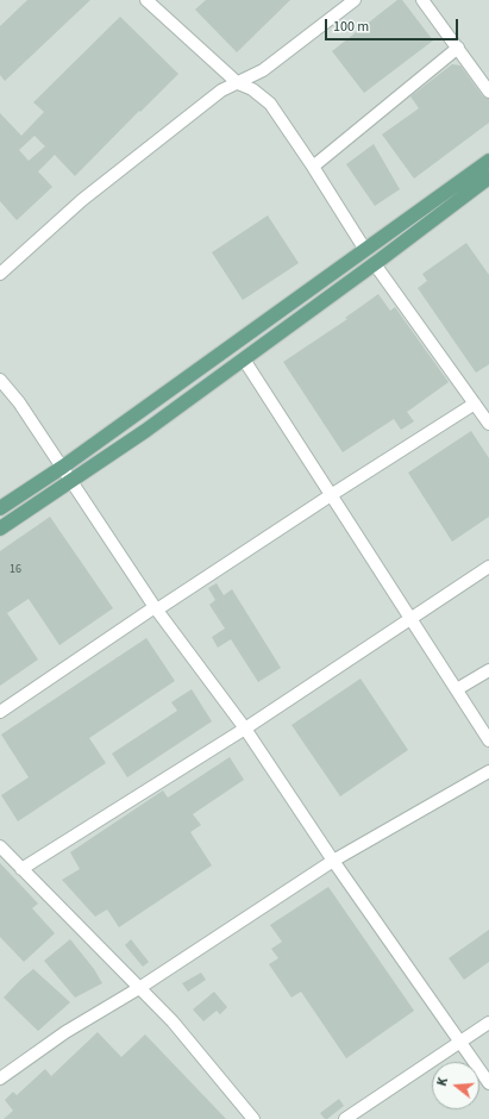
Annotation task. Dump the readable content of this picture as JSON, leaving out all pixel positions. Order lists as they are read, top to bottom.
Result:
{
  "house_numbers": ["16"],
  "scale_bar": "100 m",
  "north": "left"
}
